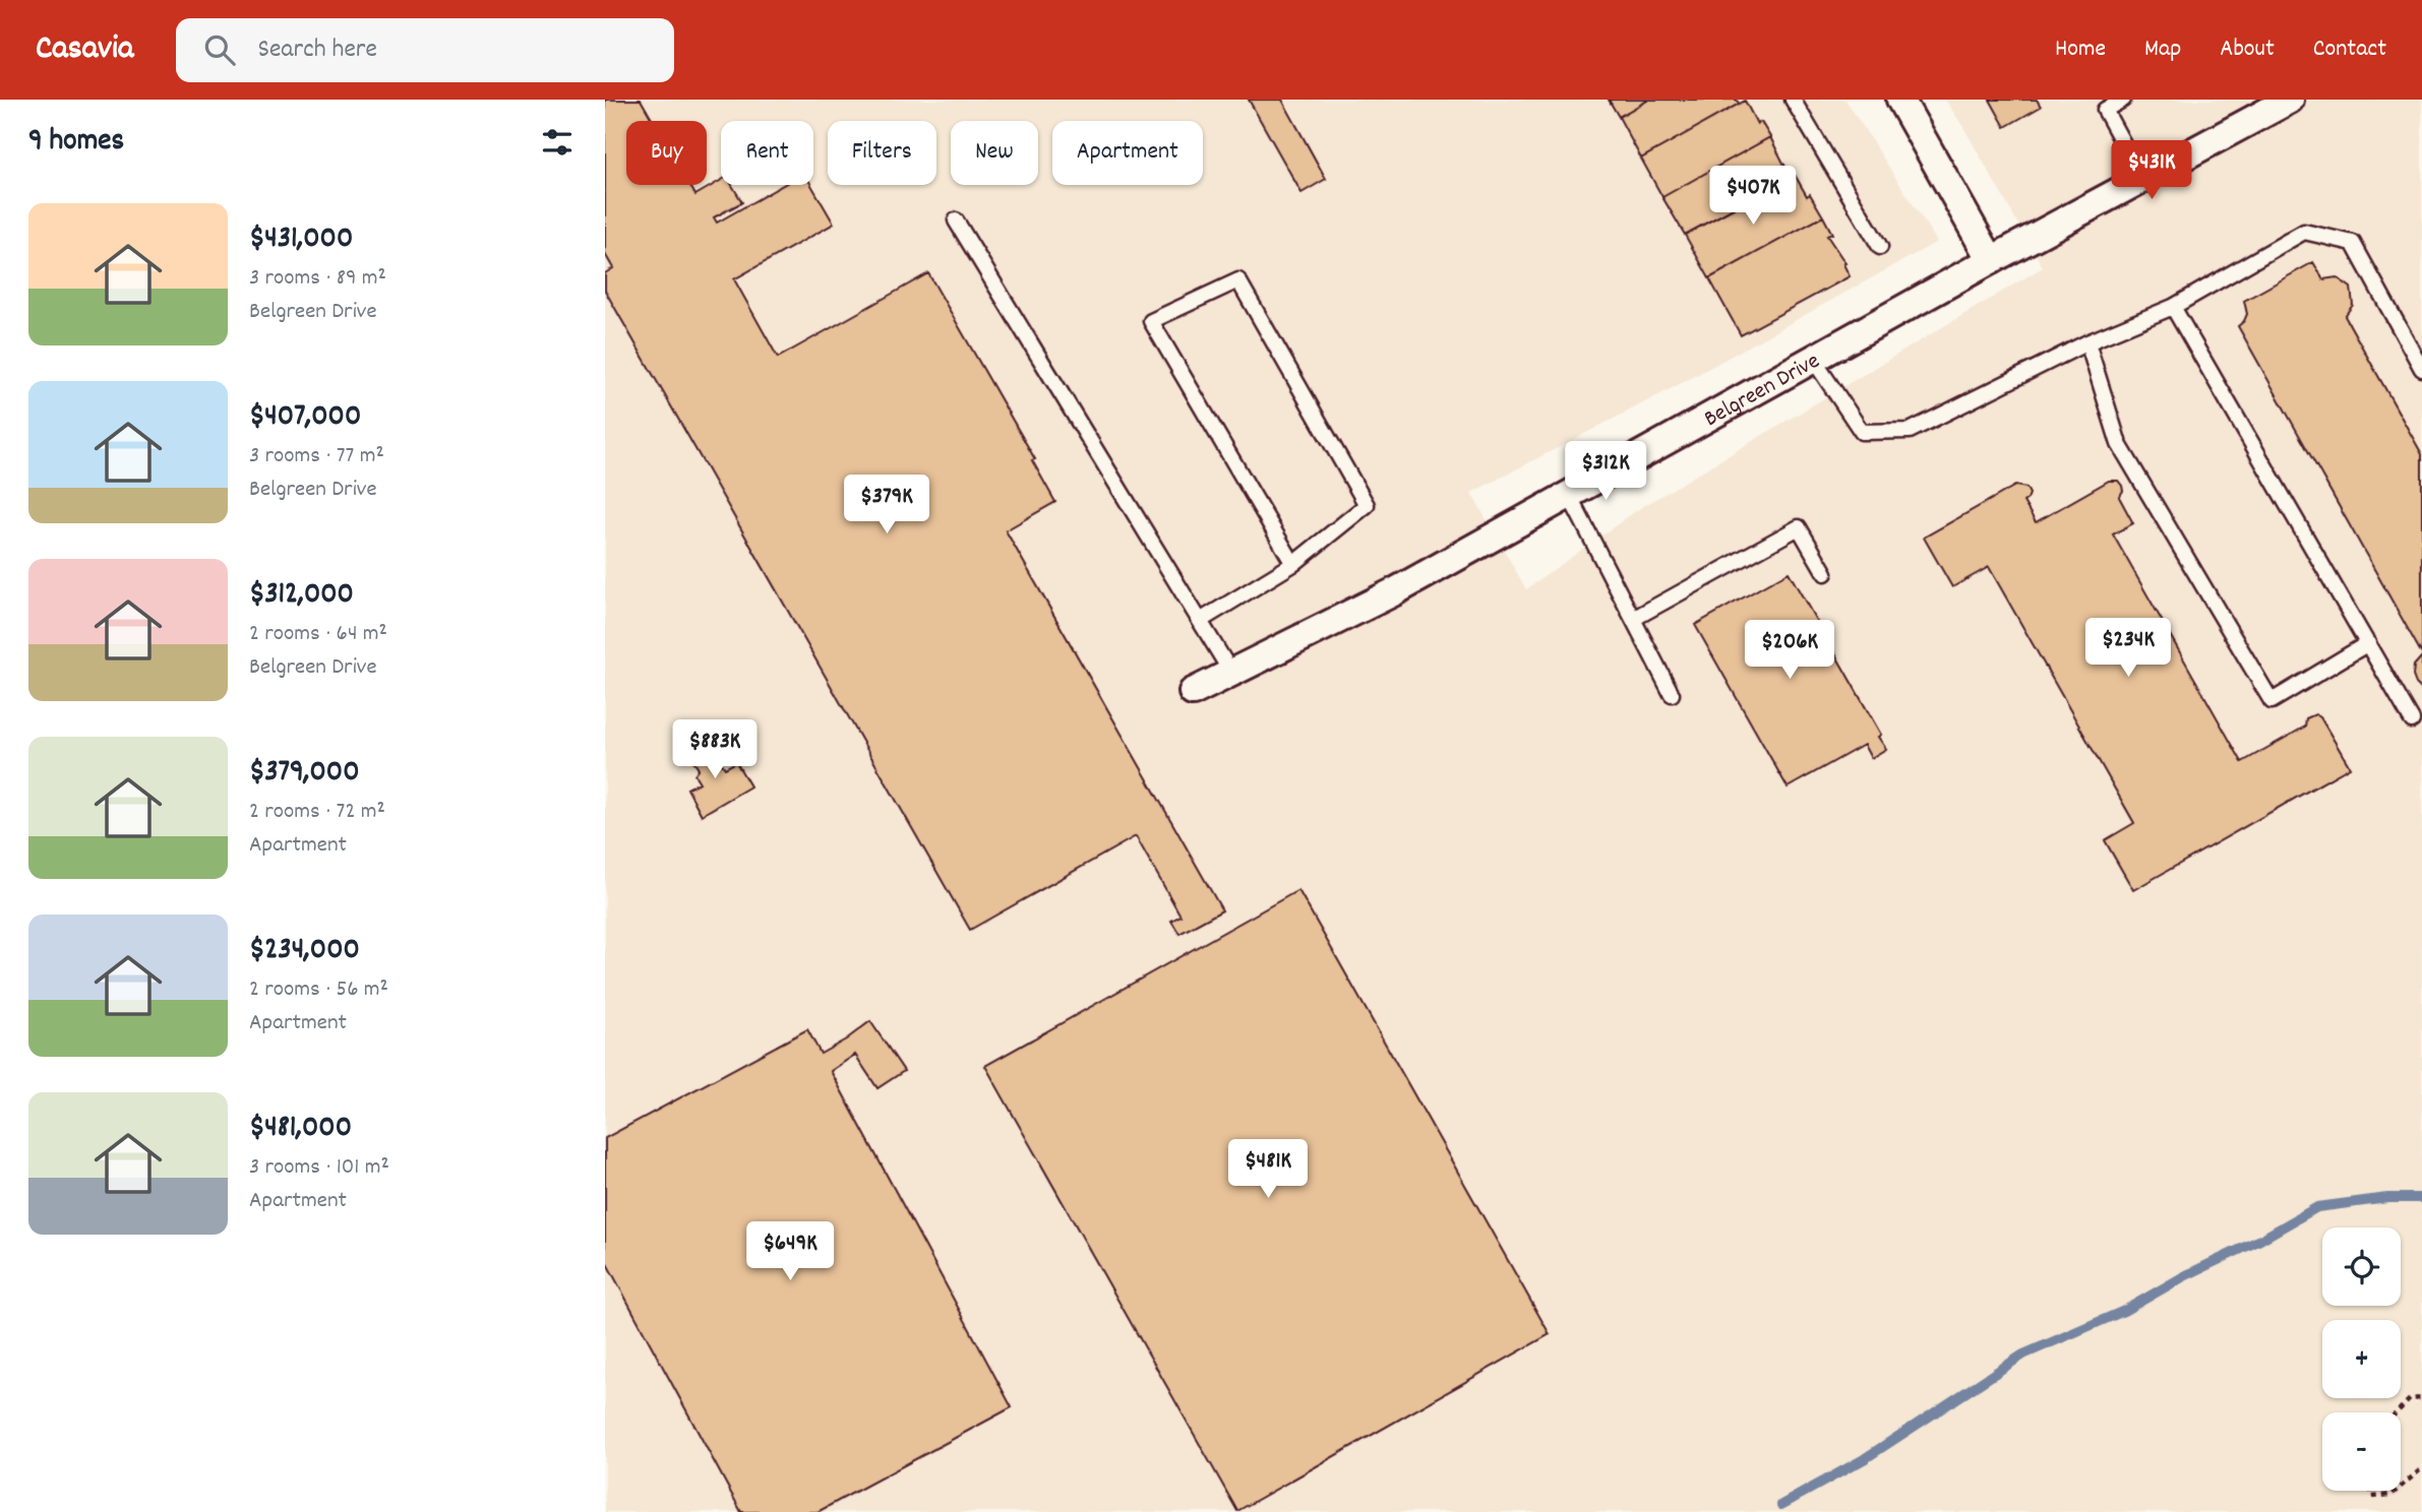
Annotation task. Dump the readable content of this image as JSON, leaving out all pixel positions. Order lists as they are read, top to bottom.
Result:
{
  "streets": {
    "street": ["Belgreen Drive"]
  },
  "page": {
    "header": "Casavia",
    "search": "Search here",
    "nav": [
      "Home",
      "Map",
      "About",
      "Contact"
    ],
    "heading": "9 homes",
    "chip": [
      "Buy",
      "Rent",
      "Filters",
      "New",
      "Apartment"
    ],
    "price": [
      "$431K",
      "$407K",
      "$312K",
      "$379K",
      "$234K",
      "$206K",
      "$883K",
      "$481K",
      "$649K"
    ],
    "list": [
      {
        "name": "$431,000",
        "note": "3 rooms · 89 m² · Belgreen Drive"
      },
      {
        "name": "$407,000",
        "note": "3 rooms · 77 m² · Belgreen Drive"
      },
      {
        "name": "$312,000",
        "note": "2 rooms · 64 m² · Belgreen Drive"
      },
      {
        "name": "$379,000",
        "note": "2 rooms · 72 m² · Apartment"
      },
      {
        "name": "$234,000",
        "note": "2 rooms · 56 m² · Apartment"
      },
      {
        "name": "$481,000",
        "note": "3 rooms · 101 m² · Apartment"
      }
    ],
    "map_buttons": ["+", "−"]
  }
}
